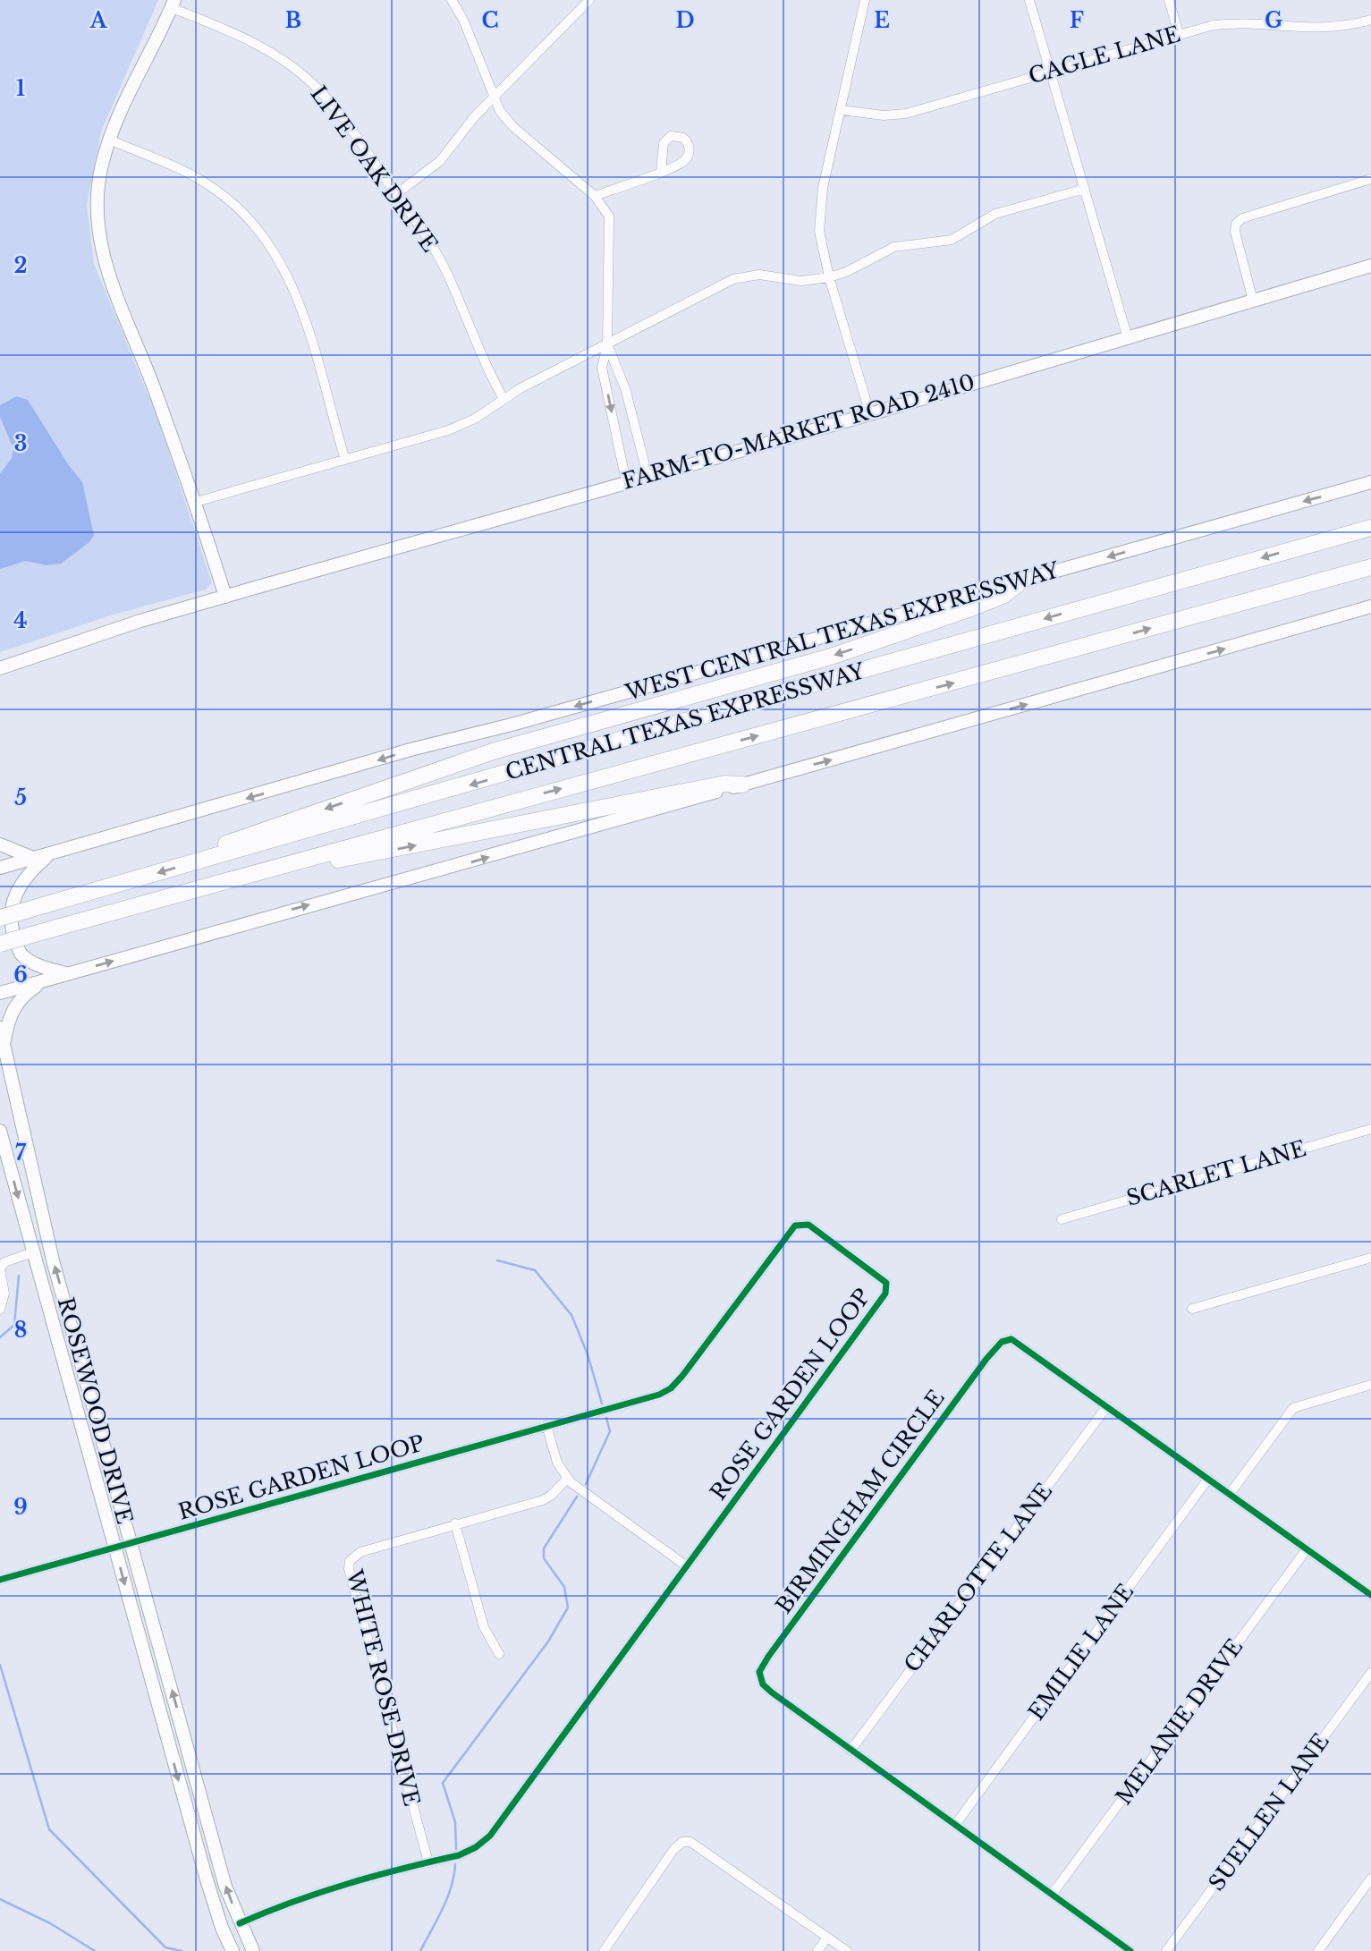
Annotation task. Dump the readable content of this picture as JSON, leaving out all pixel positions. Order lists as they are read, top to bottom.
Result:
{
  "streets": {
    "highway": ["CENTRAL TEXAS EXPRESSWAY"],
    "main road": ["FARM-TO-MARKET ROAD 2410", "WEST CENTRAL TEXAS EXPRESSWAY", "ROSEWOOD DRIVE"],
    "street": [
      "CAGLE LANE",
      "LIVE OAK DRIVE",
      "SCARLET LANE",
      "ROSE GARDEN LOOP",
      "BIRMINGHAM CIRCLE",
      "CHARLOTTE LANE",
      "EMILIE LANE",
      "WHITE ROSE DRIVE",
      "MELANIE DRIVE",
      "SUELLEN LANE"
    ]
  },
  "crossings": [
    ["ROSE GARDEN LOOP", "ROSEWOOD DRIVE"],
    ["ROSE GARDEN LOOP", "WHITE ROSE DRIVE"],
    ["BIRMINGHAM CIRCLE", "CHARLOTTE LANE"],
    ["BIRMINGHAM CIRCLE", "EMILIE LANE"],
    ["BIRMINGHAM CIRCLE", "MELANIE DRIVE"]
  ],
  "one_way": ["WEST CENTRAL TEXAS EXPRESSWAY"],
  "grid": {
    "columns": [
      "A",
      "B",
      "C",
      "D",
      "E",
      "F",
      "G"
    ],
    "rows": [
      "1",
      "2",
      "3",
      "4",
      "5",
      "6",
      "7",
      "8",
      "9"
    ]
  }
}
